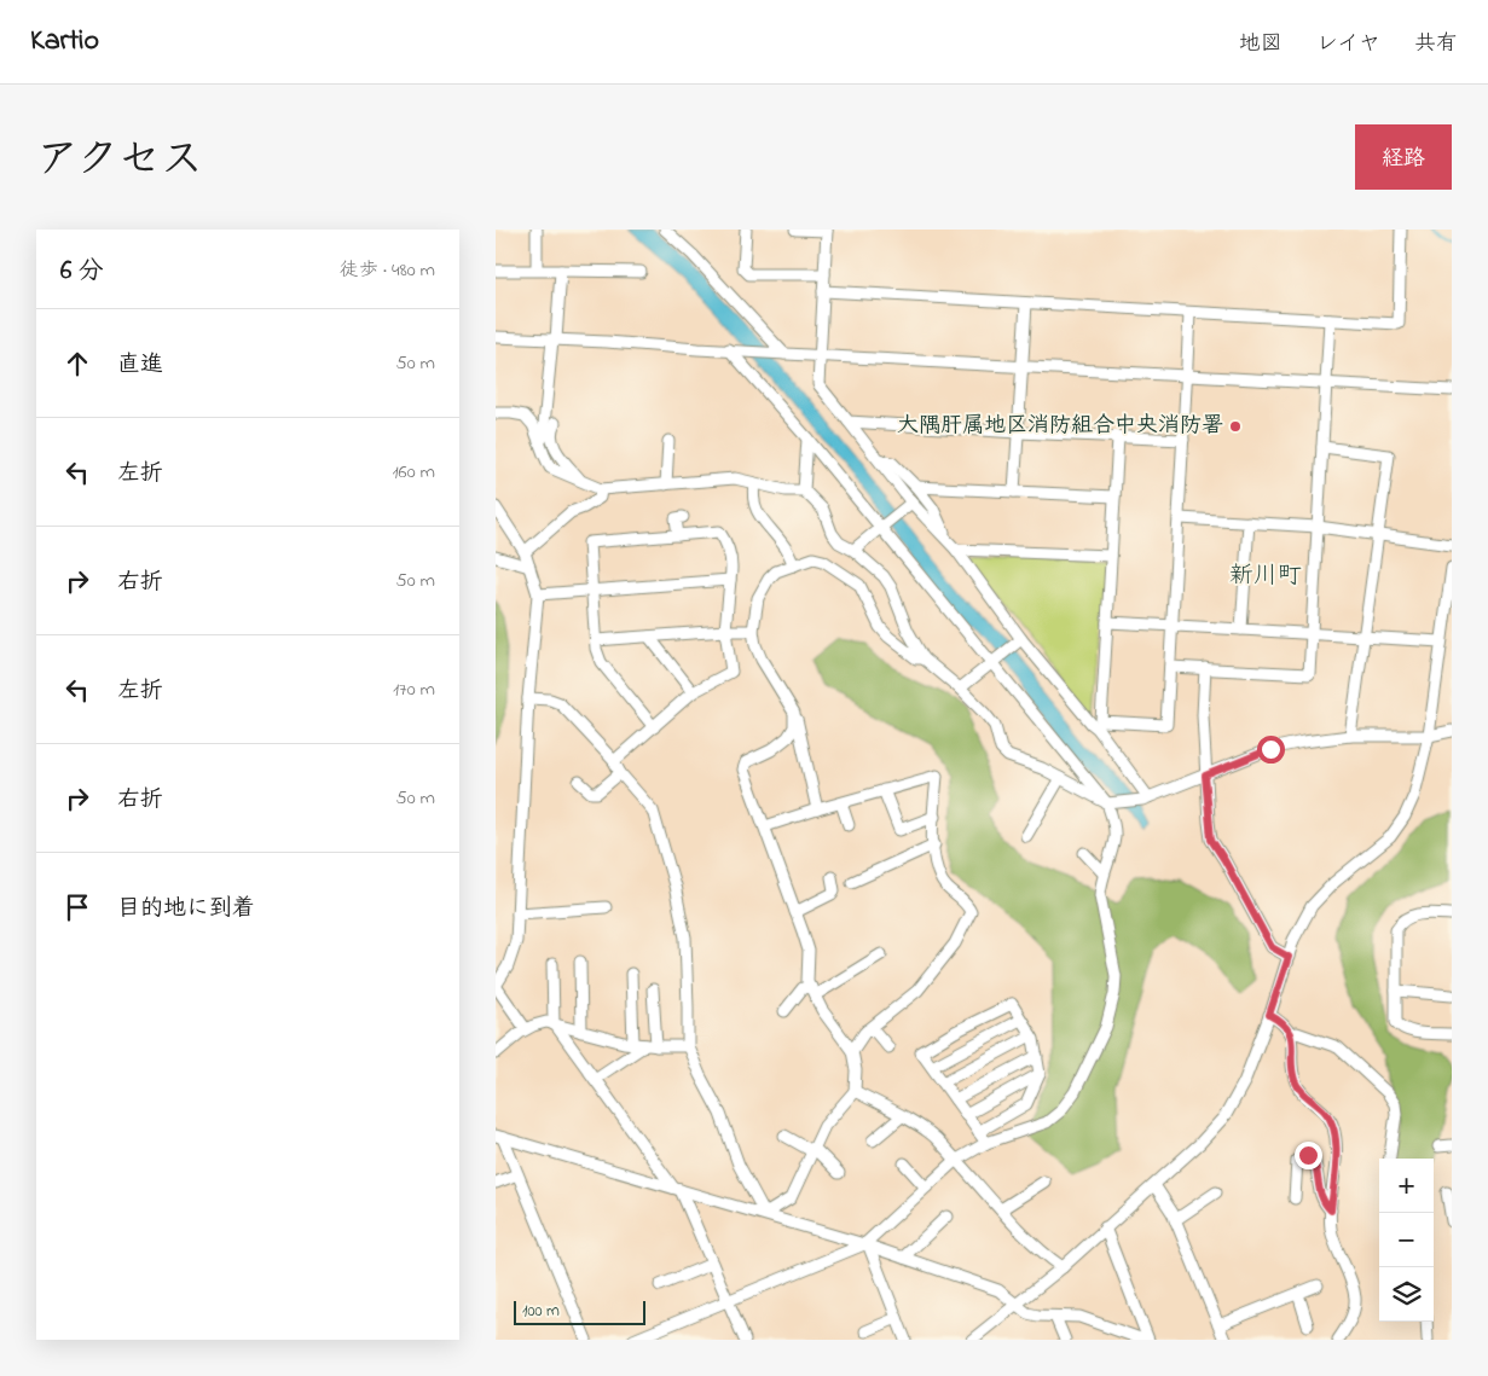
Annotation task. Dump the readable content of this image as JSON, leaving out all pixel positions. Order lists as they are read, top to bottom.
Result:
{
  "districts": ["新川町"],
  "places": ["大隅肝属地区消防組合中央消防署"],
  "scale_bar": "100 m",
  "page": {
    "header": "Kartio",
    "nav": ["地図", "レイヤ", "共有"],
    "title": "アクセス",
    "buttons": "経路",
    "heading": ["6 分", "徒歩 · 480 m"],
    "list": [
      ["直進", "50 m"],
      ["左折", "160 m"],
      ["右折", "50 m"],
      ["左折", "170 m"],
      ["右折", "50 m"],
      "目的地に到着"
    ],
    "map_buttons": ["+", "−"],
    "scale": "100 m"
  }
}
